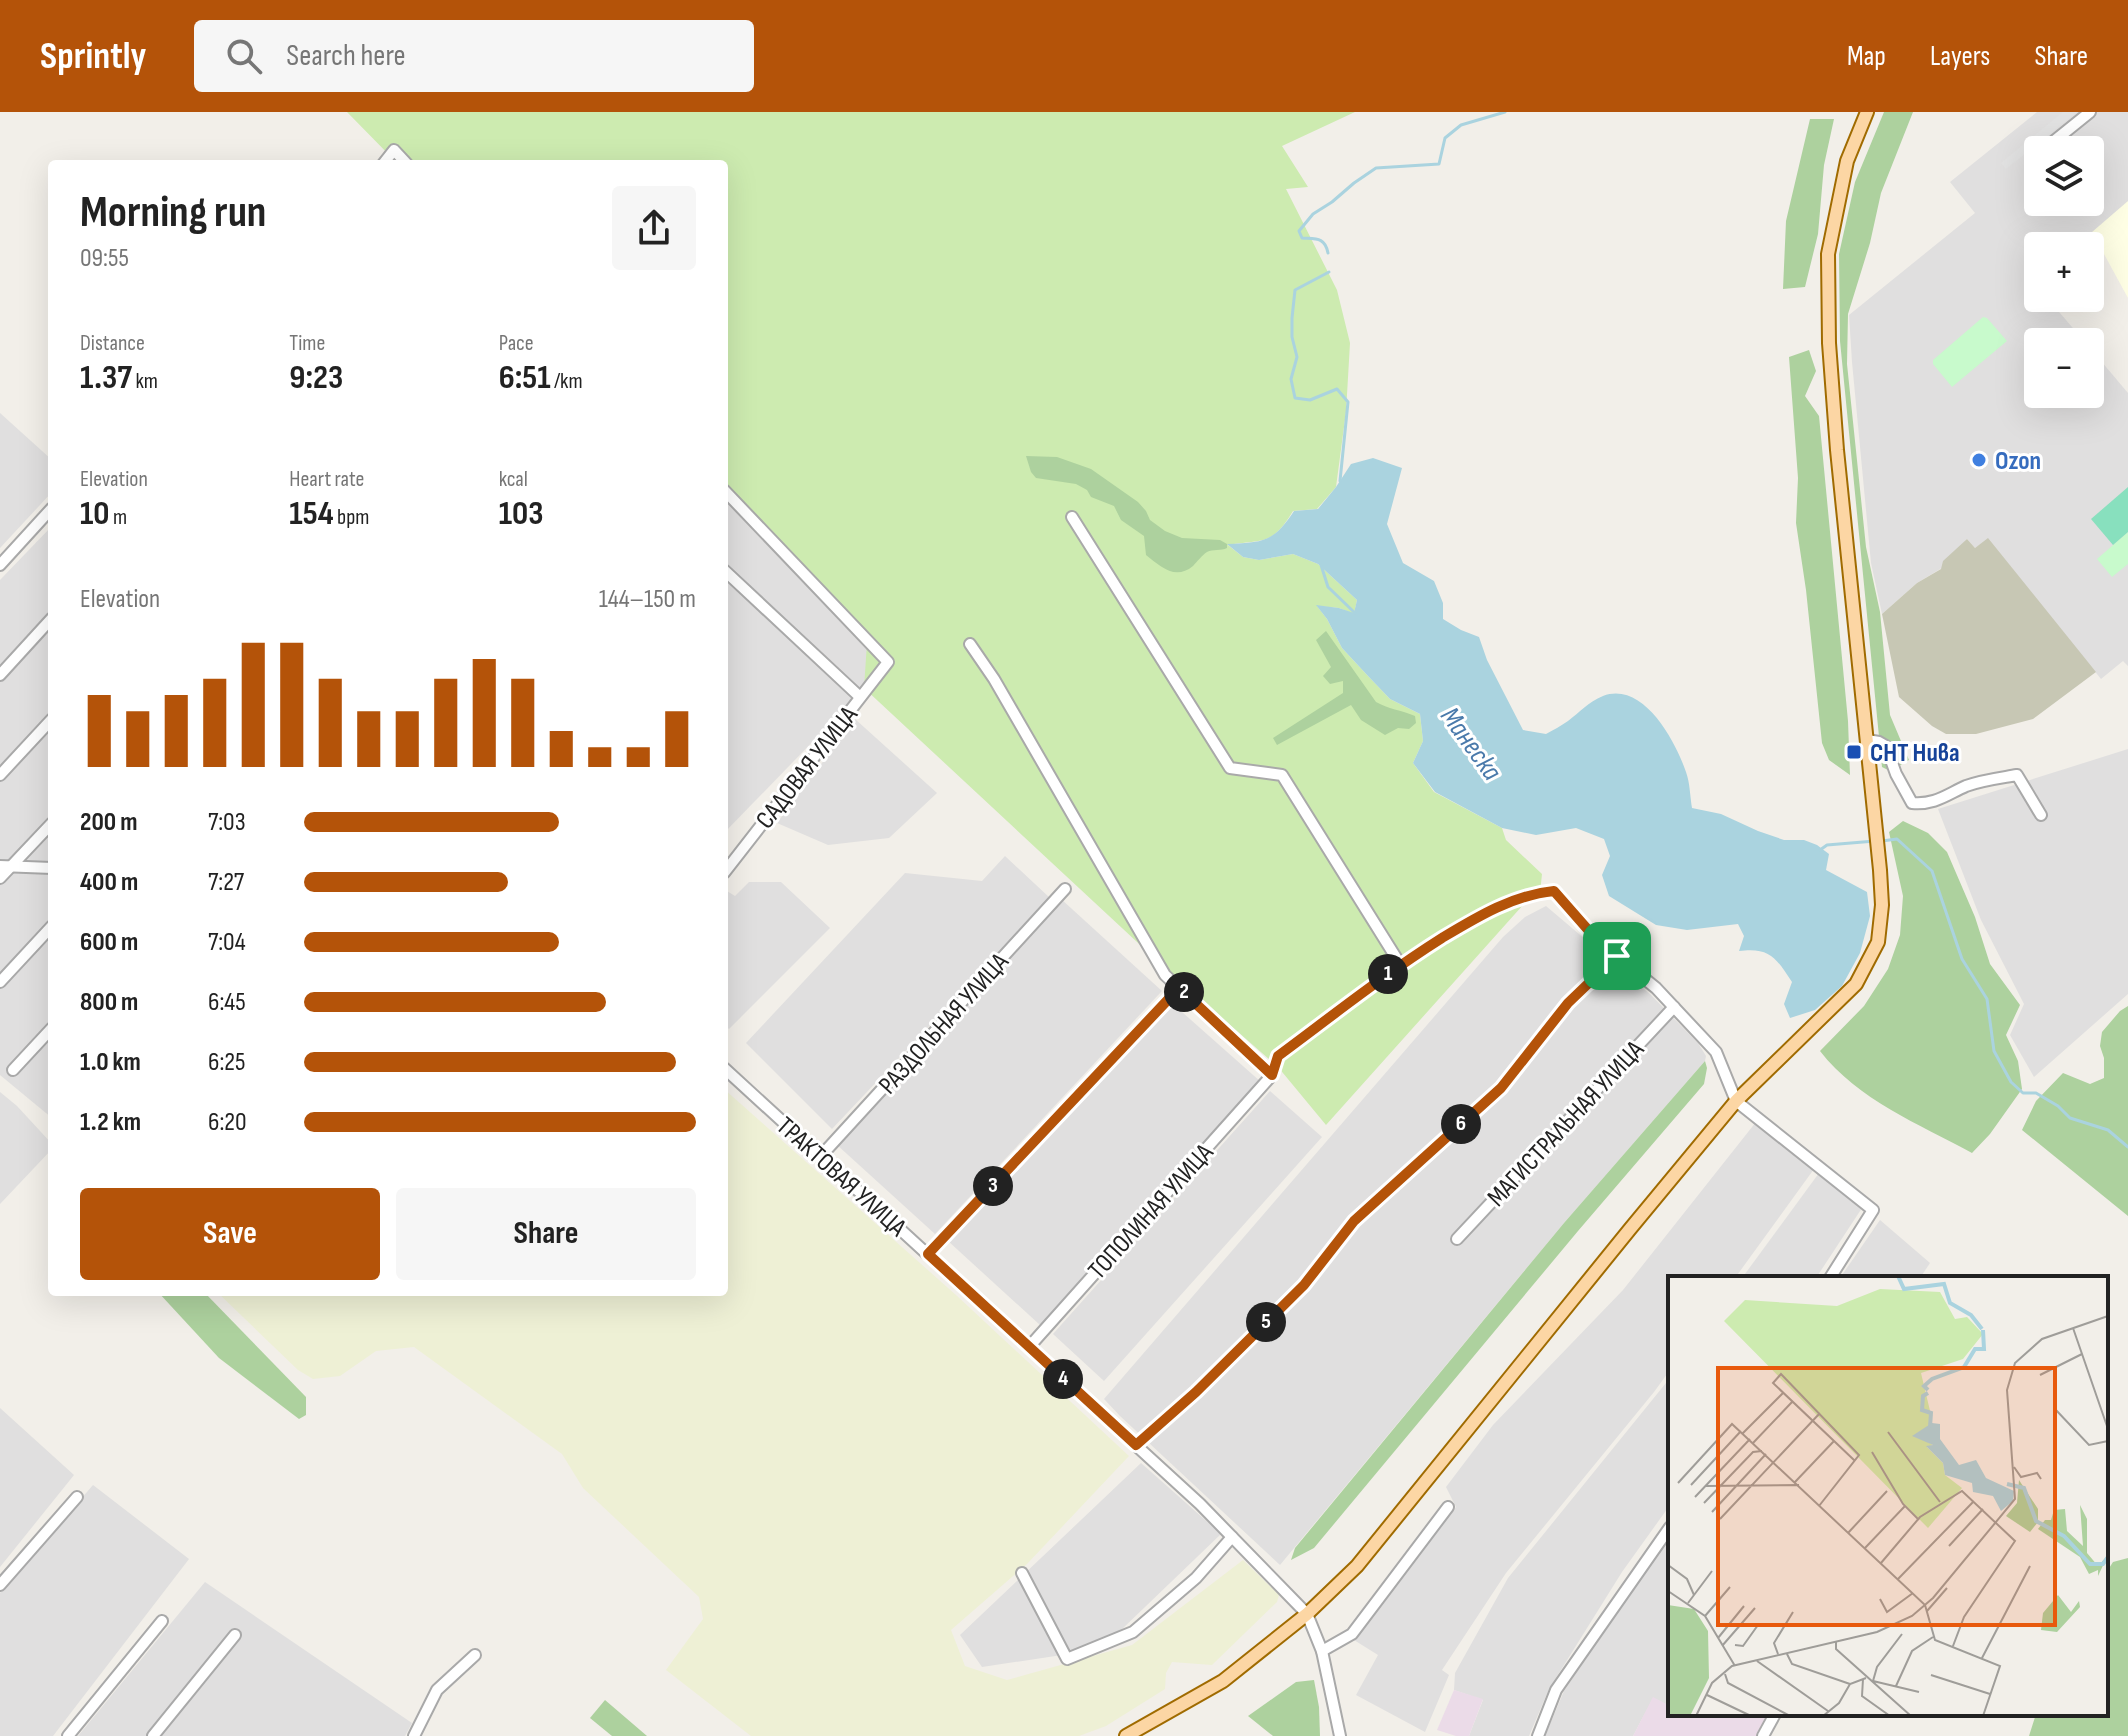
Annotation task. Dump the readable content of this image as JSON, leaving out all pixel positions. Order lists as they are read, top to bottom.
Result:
{
  "streets": {
    "street": [
      "САДОВАЯ УЛИЦА",
      "РАЗДОЛЬНАЯ УЛИЦА",
      "МАГИСТРАЛЬНАЯ УЛИЦА",
      "ТРАКТОВАЯ УЛИЦА",
      "ТОПОЛИНАЯ УЛИЦА"
    ]
  },
  "crossings": [
    ["РАЗДОЛЬНАЯ УЛИЦА", "ТРАКТОВАЯ УЛИЦА"],
    ["ТРАКТОВАЯ УЛИЦА", "ТОПОЛИНАЯ УЛИЦА"]
  ],
  "water": ["Манеска"],
  "places": {
    "other": ["Ozon"],
    "transit": ["СНТ Нива"]
  },
  "page": {
    "header": "Sprintly",
    "search": "Search here",
    "nav": ["Map", "Layers", "Share"],
    "map_buttons": ["+", "−"],
    "heading": ["Morning run", "09:55"],
    "stats": [
      ["Distance", "1.37 km"],
      ["Time", "9:23"],
      ["Pace", "6:51 /km"],
      ["Elevation", "10 m"],
      ["Heart rate", "154 bpm"],
      ["kcal", "103"]
    ],
    "chart": ["Elevation", "144–150 m"],
    "list": [
      {
        "name": "200 m",
        "note": "7:03"
      },
      {
        "name": "400 m",
        "note": "7:27"
      },
      {
        "name": "600 m",
        "note": "7:04"
      },
      {
        "name": "800 m",
        "note": "6:45"
      },
      {
        "name": "1.0 km",
        "note": "6:25"
      },
      {
        "name": "1.2 km",
        "note": "6:20"
      }
    ],
    "pins": [
      "1",
      "2",
      "6",
      "3",
      "5",
      "4"
    ],
    "buttons": ["Save", "Share"]
  }
}
